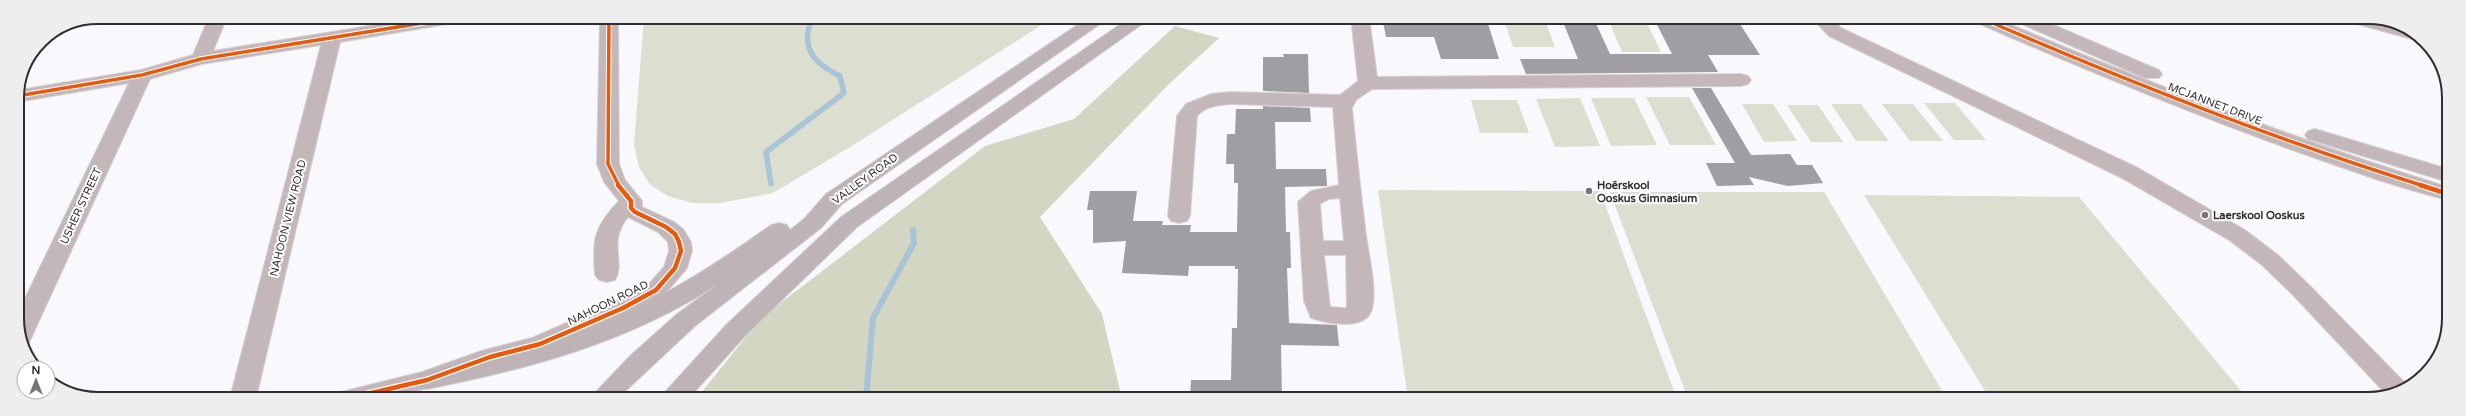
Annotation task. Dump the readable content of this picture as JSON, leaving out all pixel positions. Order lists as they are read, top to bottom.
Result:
{
  "streets": {
    "highway": ["VALLEY ROAD"],
    "street": [
      "MCJANNET DRIVE",
      "USHER STREET",
      "NAHOON VIEW ROAD",
      "NAHOON ROAD"
    ]
  },
  "places": ["Hoërskool Ooskus Gimnasium", "Laerskool Ooskus"],
  "north": "top"
}
